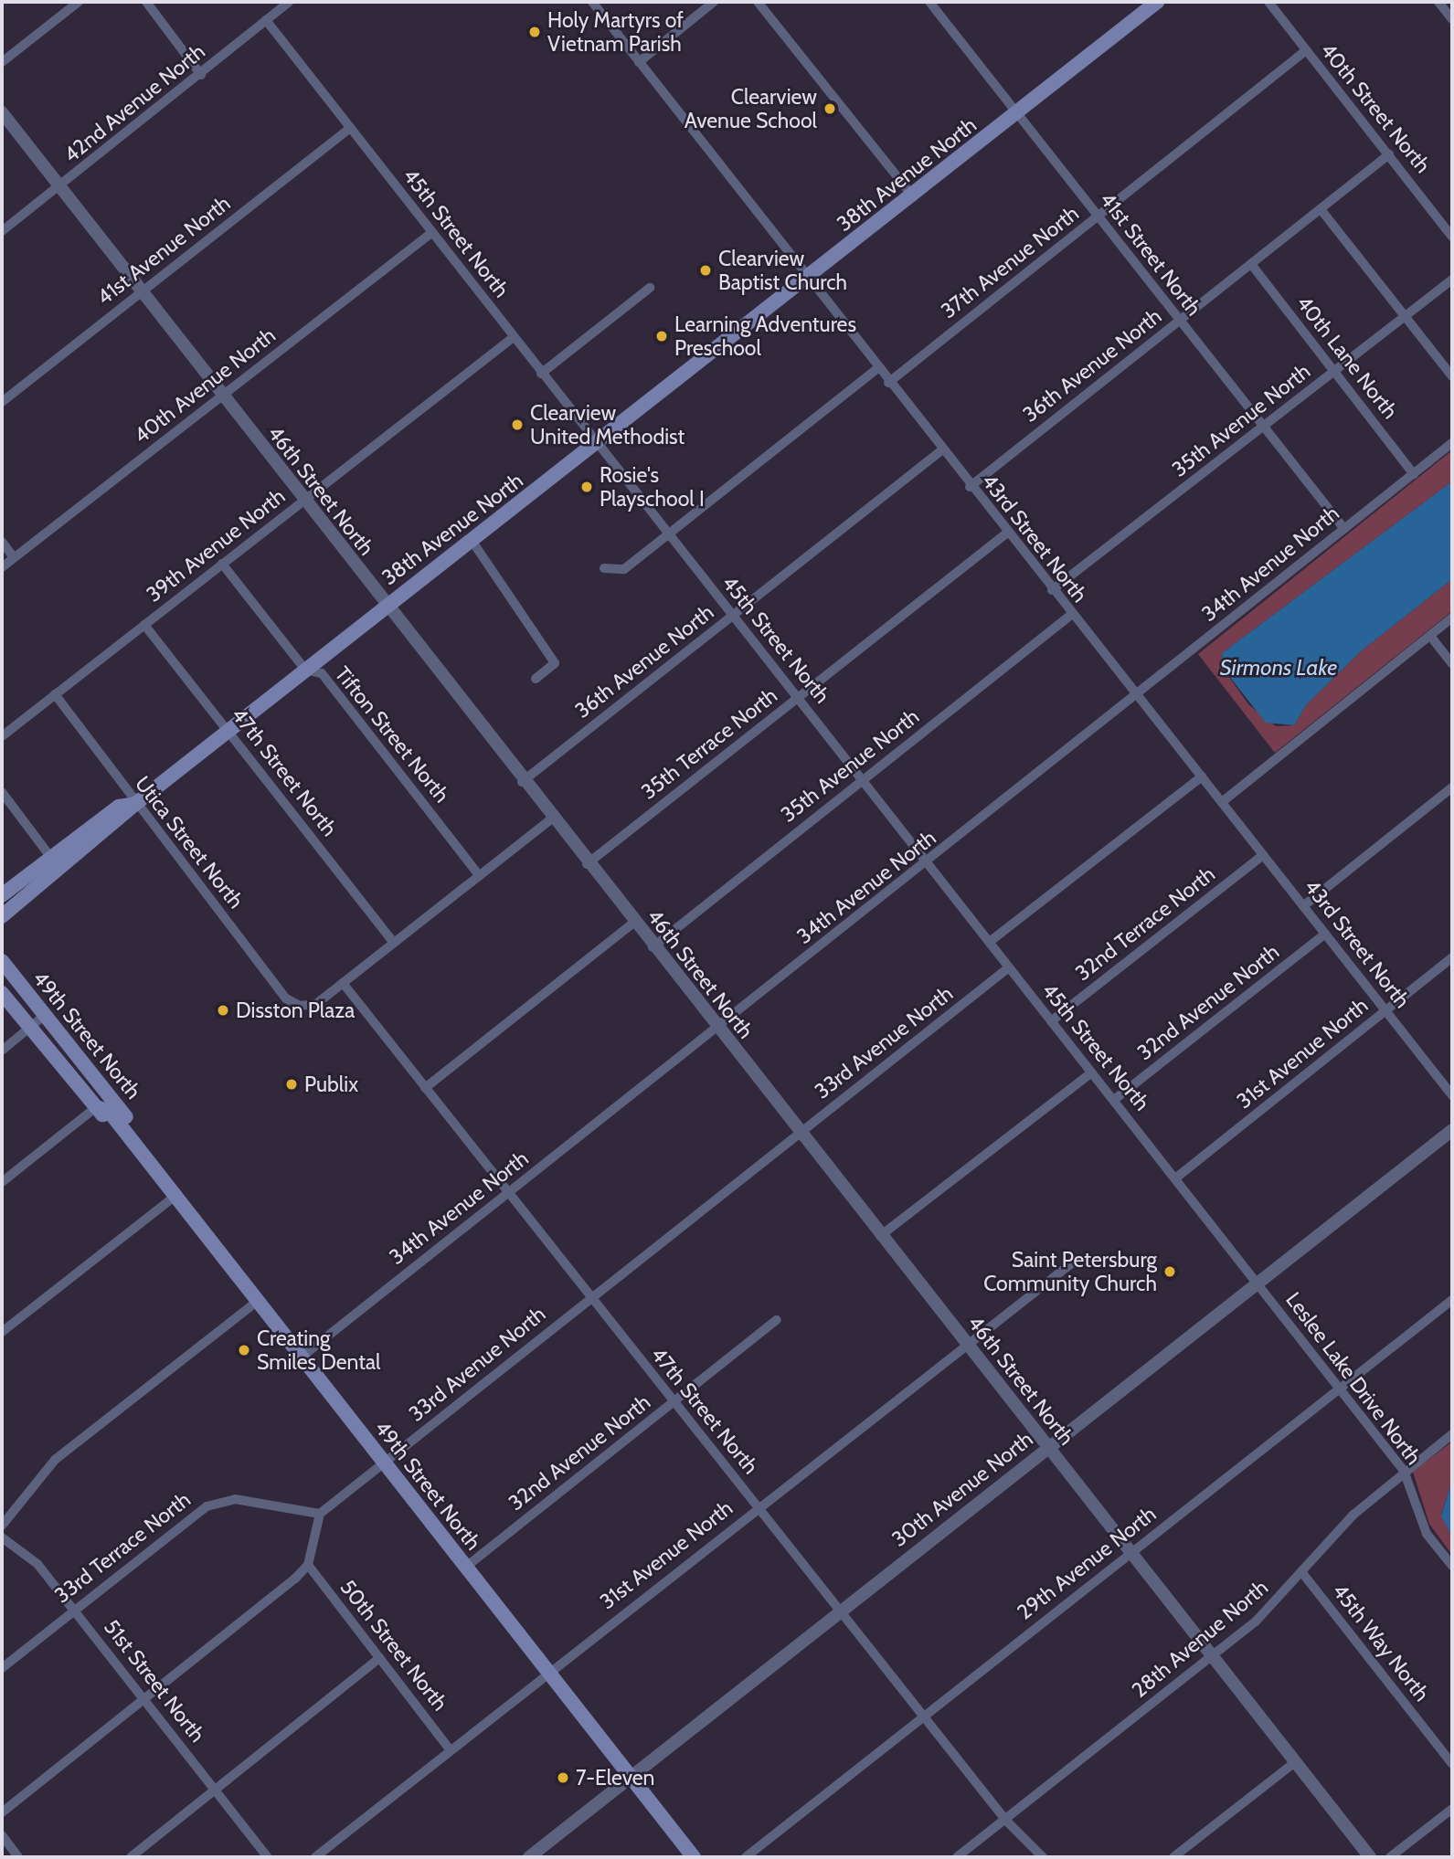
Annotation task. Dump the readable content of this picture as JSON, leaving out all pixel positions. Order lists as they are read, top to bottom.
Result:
{
  "streets": {
    "main road": ["38th Avenue North", "49th Street North"],
    "street": [
      "42nd Avenue North",
      "40th Street North",
      "45th Street North",
      "41st Avenue North",
      "41st Street North",
      "37th Avenue North",
      "40th Lane North",
      "36th Avenue North",
      "40th Avenue North",
      "35th Avenue North",
      "46th Street North",
      "43rd Street North",
      "39th Avenue North",
      "34th Avenue North",
      "Tifton Street North",
      "35th Terrace North",
      "47th Street North",
      "Utica Street North",
      "32nd Terrace North",
      "32nd Avenue North",
      "33rd Avenue North",
      "31st Avenue North",
      "Leslee Lake Drive North",
      "30th Avenue North",
      "33rd Terrace North",
      "29th Avenue North",
      "28th Avenue North",
      "45th Way North",
      "50th Street North",
      "51st Street North"
    ]
  },
  "crossings": [
    ["42nd Avenue North", "45th Street North"],
    ["42nd Avenue North", "46th Street North"],
    ["40th Street North", "37th Avenue North"],
    ["40th Street North", "36th Avenue North"],
    ["38th Avenue North", "45th Street North"],
    ["38th Avenue North", "41st Street North"],
    ["38th Avenue North", "46th Street North"],
    ["38th Avenue North", "43rd Street North"],
    ["38th Avenue North", "Tifton Street North"],
    ["38th Avenue North", "47th Street North"],
    ["38th Avenue North", "Utica Street North"],
    ["45th Street North", "41st Avenue North"],
    ["45th Street North", "36th Avenue North"],
    ["45th Street North", "40th Avenue North"],
    ["45th Street North", "35th Avenue North"],
    ["45th Street North", "39th Avenue North"],
    ["45th Street North", "34th Avenue North"],
    ["45th Street North", "35th Terrace North"],
    ["45th Street North", "32nd Terrace North"],
    ["45th Street North", "32nd Avenue North"],
    ["45th Street North", "33rd Avenue North"],
    ["45th Street North", "31st Avenue North"],
    ["45th Street North", "Leslee Lake Drive North"],
    ["45th Street North", "30th Avenue North"],
    ["41st Avenue North", "46th Street North"],
    ["41st Street North", "37th Avenue North"],
    ["41st Street North", "36th Avenue North"],
    ["41st Street North", "35th Avenue North"],
    ["41st Street North", "34th Avenue North"],
    ["37th Avenue North", "43rd Street North"],
    ["40th Lane North", "36th Avenue North"],
    ["40th Lane North", "35th Avenue North"],
    ["40th Lane North", "34th Avenue North"],
    ["36th Avenue North", "46th Street North"],
    ["36th Avenue North", "43rd Street North"],
    ["40th Avenue North", "46th Street North"],
    ["35th Avenue North", "46th Street North"],
    ["35th Avenue North", "43rd Street North"],
    ["46th Street North", "39th Avenue North"],
    ["46th Street North", "34th Avenue North"],
    ["46th Street North", "35th Terrace North"],
    ["46th Street North", "33rd Avenue North"],
    ["46th Street North", "31st Avenue North"],
    ["46th Street North", "30th Avenue North"],
    ["46th Street North", "29th Avenue North"],
    ["46th Street North", "28th Avenue North"],
    ["43rd Street North", "34th Avenue North"],
    ["43rd Street North", "35th Terrace North"],
    ["43rd Street North", "32nd Terrace North"],
    ["43rd Street North", "32nd Avenue North"],
    ["43rd Street North", "31st Avenue North"],
    ["39th Avenue North", "Tifton Street North"],
    ["39th Avenue North", "47th Street North"],
    ["39th Avenue North", "Utica Street North"],
    ["34th Avenue North", "47th Street North"],
    ["34th Avenue North", "49th Street North"],
    ["47th Street North", "Utica Street North"],
    ["47th Street North", "32nd Avenue North"],
    ["47th Street North", "33rd Avenue North"],
    ["47th Street North", "31st Avenue North"],
    ["47th Street North", "30th Avenue North"],
    ["47th Street North", "29th Avenue North"],
    ["47th Street North", "28th Avenue North"],
    ["32nd Avenue North", "49th Street North"],
    ["49th Street North", "33rd Avenue North"],
    ["49th Street North", "31st Avenue North"],
    ["49th Street North", "30th Avenue North"],
    ["33rd Avenue North", "33rd Terrace North"],
    ["31st Avenue North", "50th Street North"],
    ["Leslee Lake Drive North", "30th Avenue North"],
    ["Leslee Lake Drive North", "29th Avenue North"],
    ["Leslee Lake Drive North", "28th Avenue North"],
    ["33rd Terrace North", "51st Street North"],
    ["28th Avenue North", "45th Way North"]
  ],
  "water": ["Sirmons Lake"],
  "places": [
    "Holy Martyrs of Vietnam Parish",
    "Clearview Avenue School",
    "Clearview Baptist Church",
    "Learning Adventures Preschool",
    "Clearview United Methodist",
    "Rosie's Playschool I",
    "Disston Plaza",
    "Publix",
    "Saint Petersburg Community Church",
    "Creating Smiles Dental",
    "7-Eleven"
  ]
}
